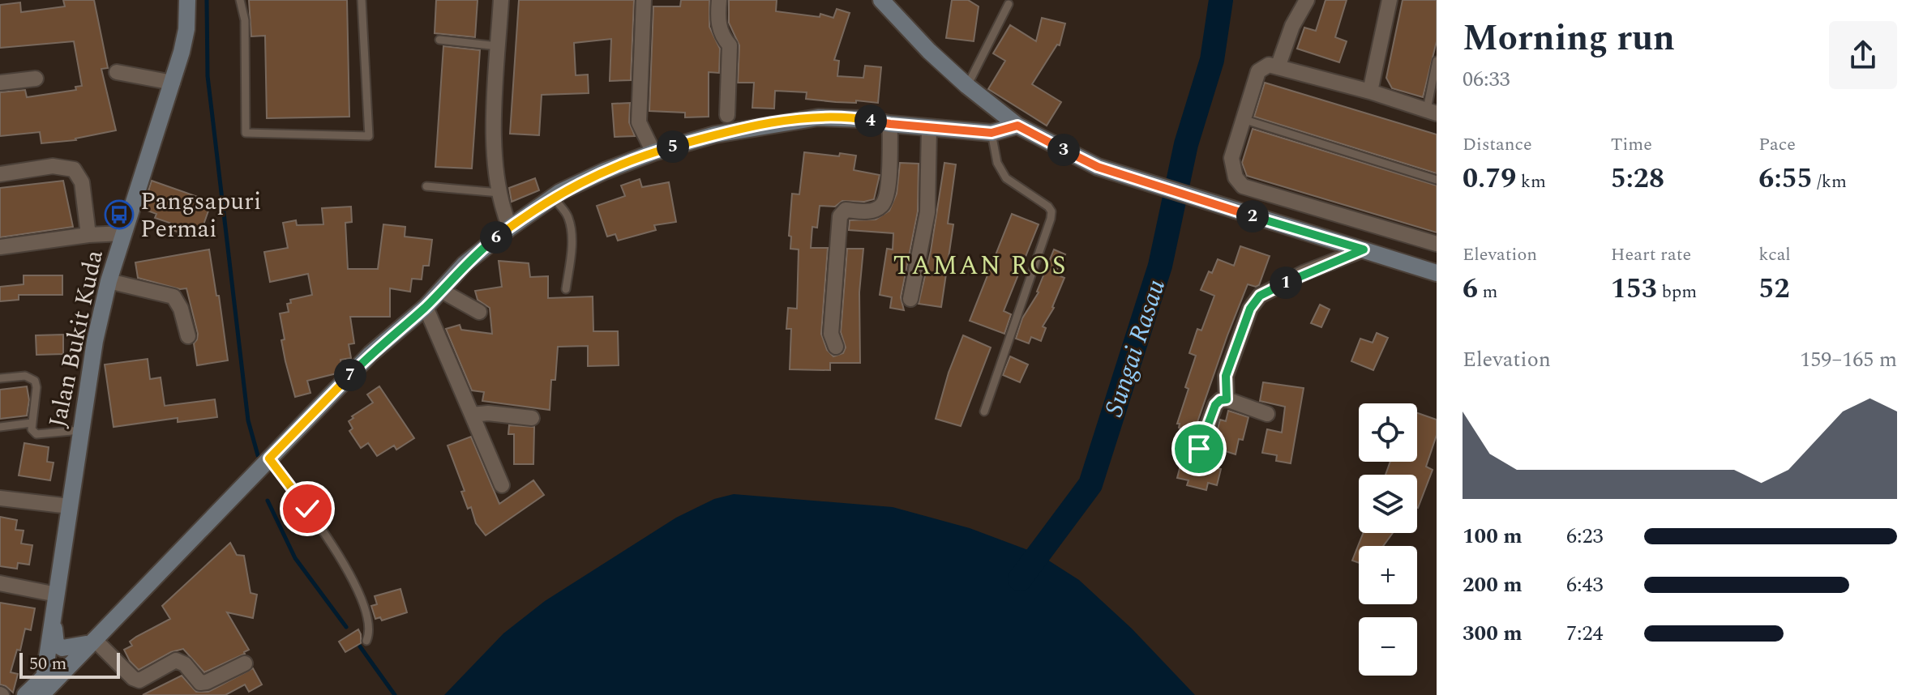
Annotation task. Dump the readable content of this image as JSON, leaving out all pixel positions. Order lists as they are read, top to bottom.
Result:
{
  "streets": {
    "street": ["Jalan Bukit Kuda"]
  },
  "districts": ["TAMAN ROS"],
  "water": ["Sungai Rasau"],
  "places": {
    "bus stop": ["Pangsapuri Permai"]
  },
  "scale_bar": "50 m",
  "page": {
    "heading": ["Morning run", "06:33"],
    "pins": [
      "4",
      "5",
      "3",
      "2",
      "6",
      "1",
      "7"
    ],
    "stats": [
      ["Distance", "0.79 km"],
      ["Time", "5:28"],
      ["Pace", "6:55 /km"],
      ["Elevation", "6 m"],
      ["Heart rate", "153 bpm"],
      ["kcal", "52"]
    ],
    "chart": ["Elevation", "159–165 m"],
    "map_buttons": ["+", "−"],
    "list": [
      {
        "name": "100 m",
        "note": "6:23"
      },
      {
        "name": "200 m",
        "note": "6:43"
      },
      {
        "name": "300 m",
        "note": "7:24"
      }
    ],
    "scale": "50 m"
  }
}
